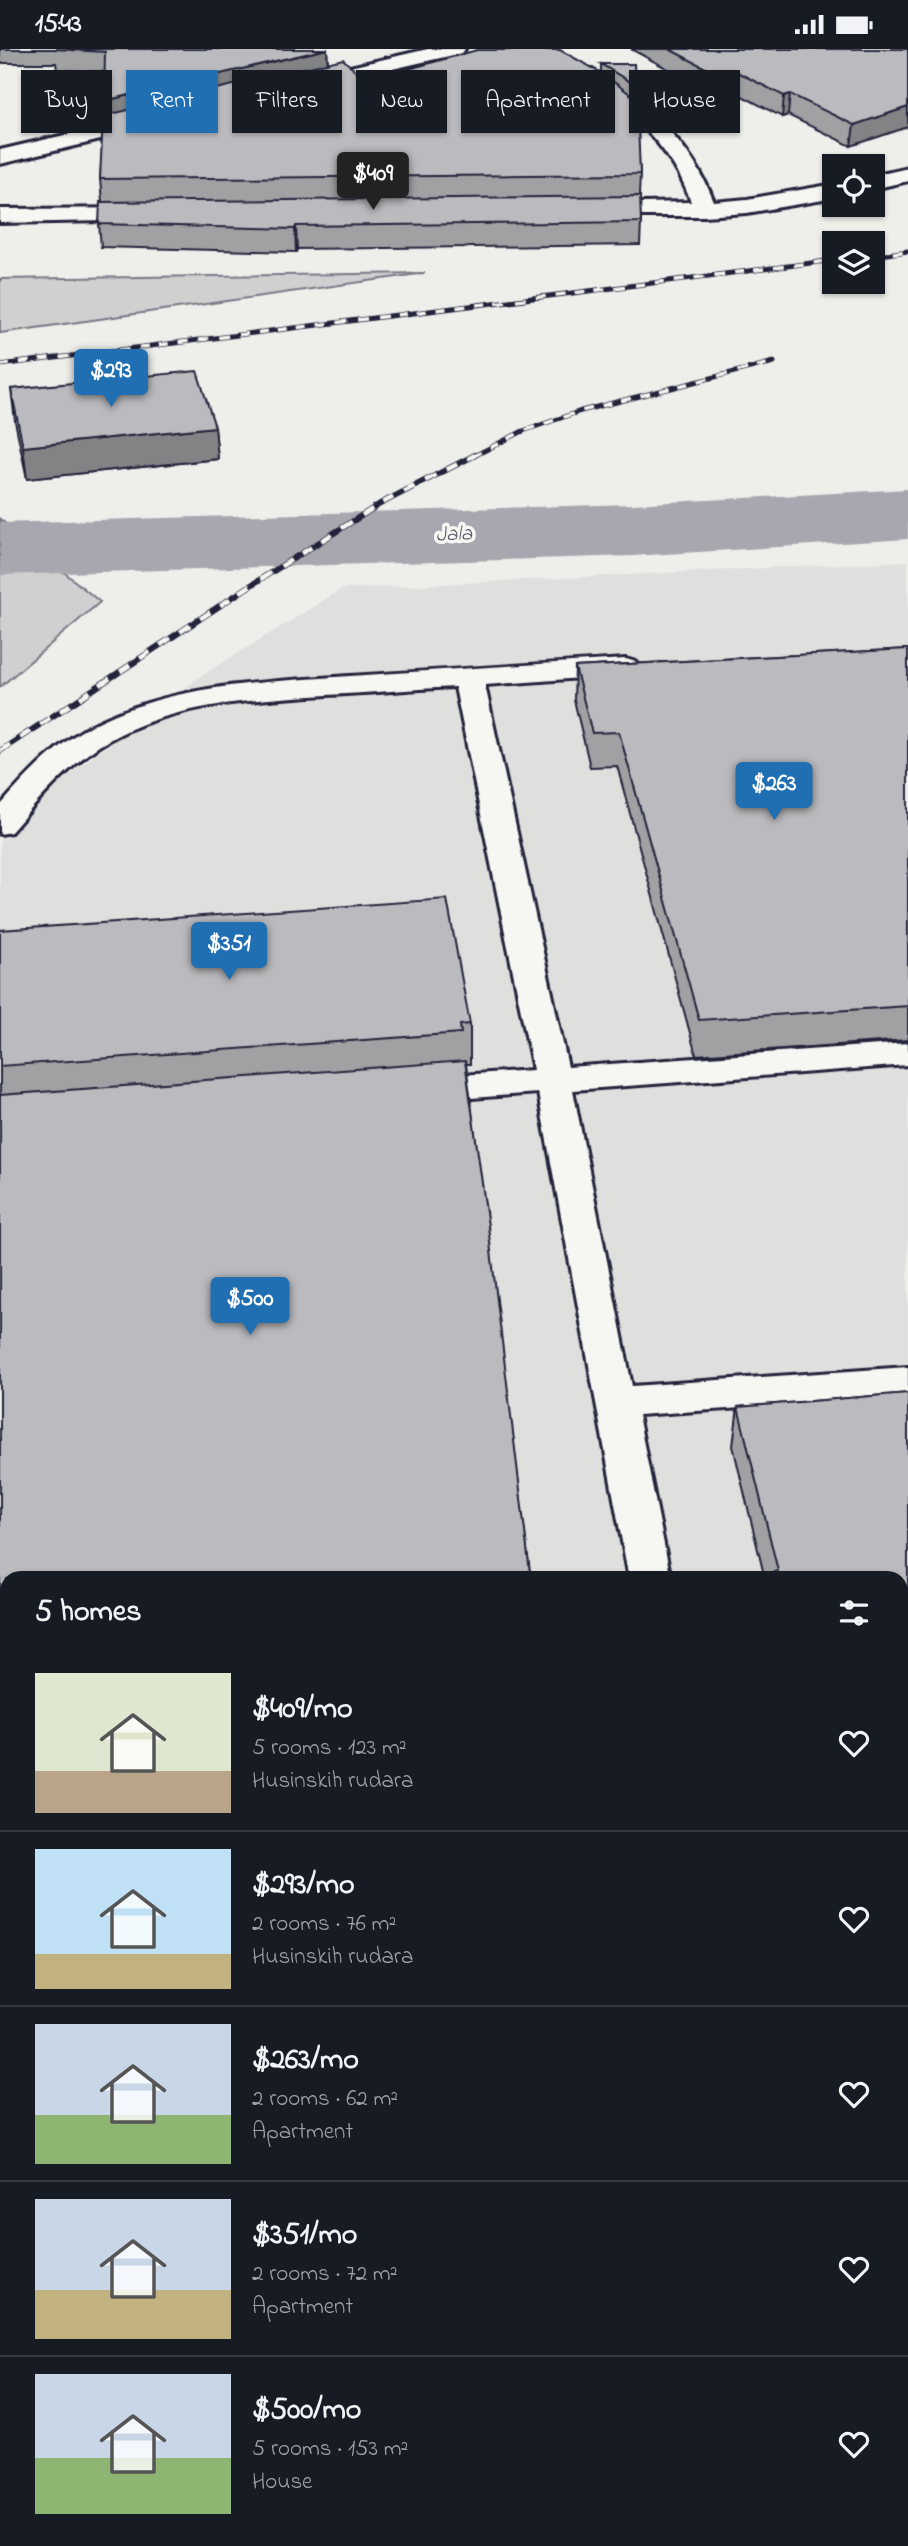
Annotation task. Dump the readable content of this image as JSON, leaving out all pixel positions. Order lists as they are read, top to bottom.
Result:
{
  "water": ["Jala"],
  "page": {
    "status": "15:43",
    "chip": [
      "Buy",
      "Rent",
      "Filters",
      "New",
      "Apartment",
      "House"
    ],
    "price": [
      "$409",
      "$293",
      "$263",
      "$351",
      "$500"
    ],
    "heading": "5 homes",
    "list": [
      {
        "name": "$409/mo",
        "note": "5 rooms · 123 m² · Husinskih rudara"
      },
      {
        "name": "$293/mo",
        "note": "2 rooms · 76 m² · Husinskih rudara"
      },
      {
        "name": "$263/mo",
        "note": "2 rooms · 62 m² · Apartment"
      },
      {
        "name": "$351/mo",
        "note": "2 rooms · 72 m² · Apartment"
      },
      {
        "name": "$500/mo",
        "note": "5 rooms · 153 m² · House"
      }
    ]
  }
}
